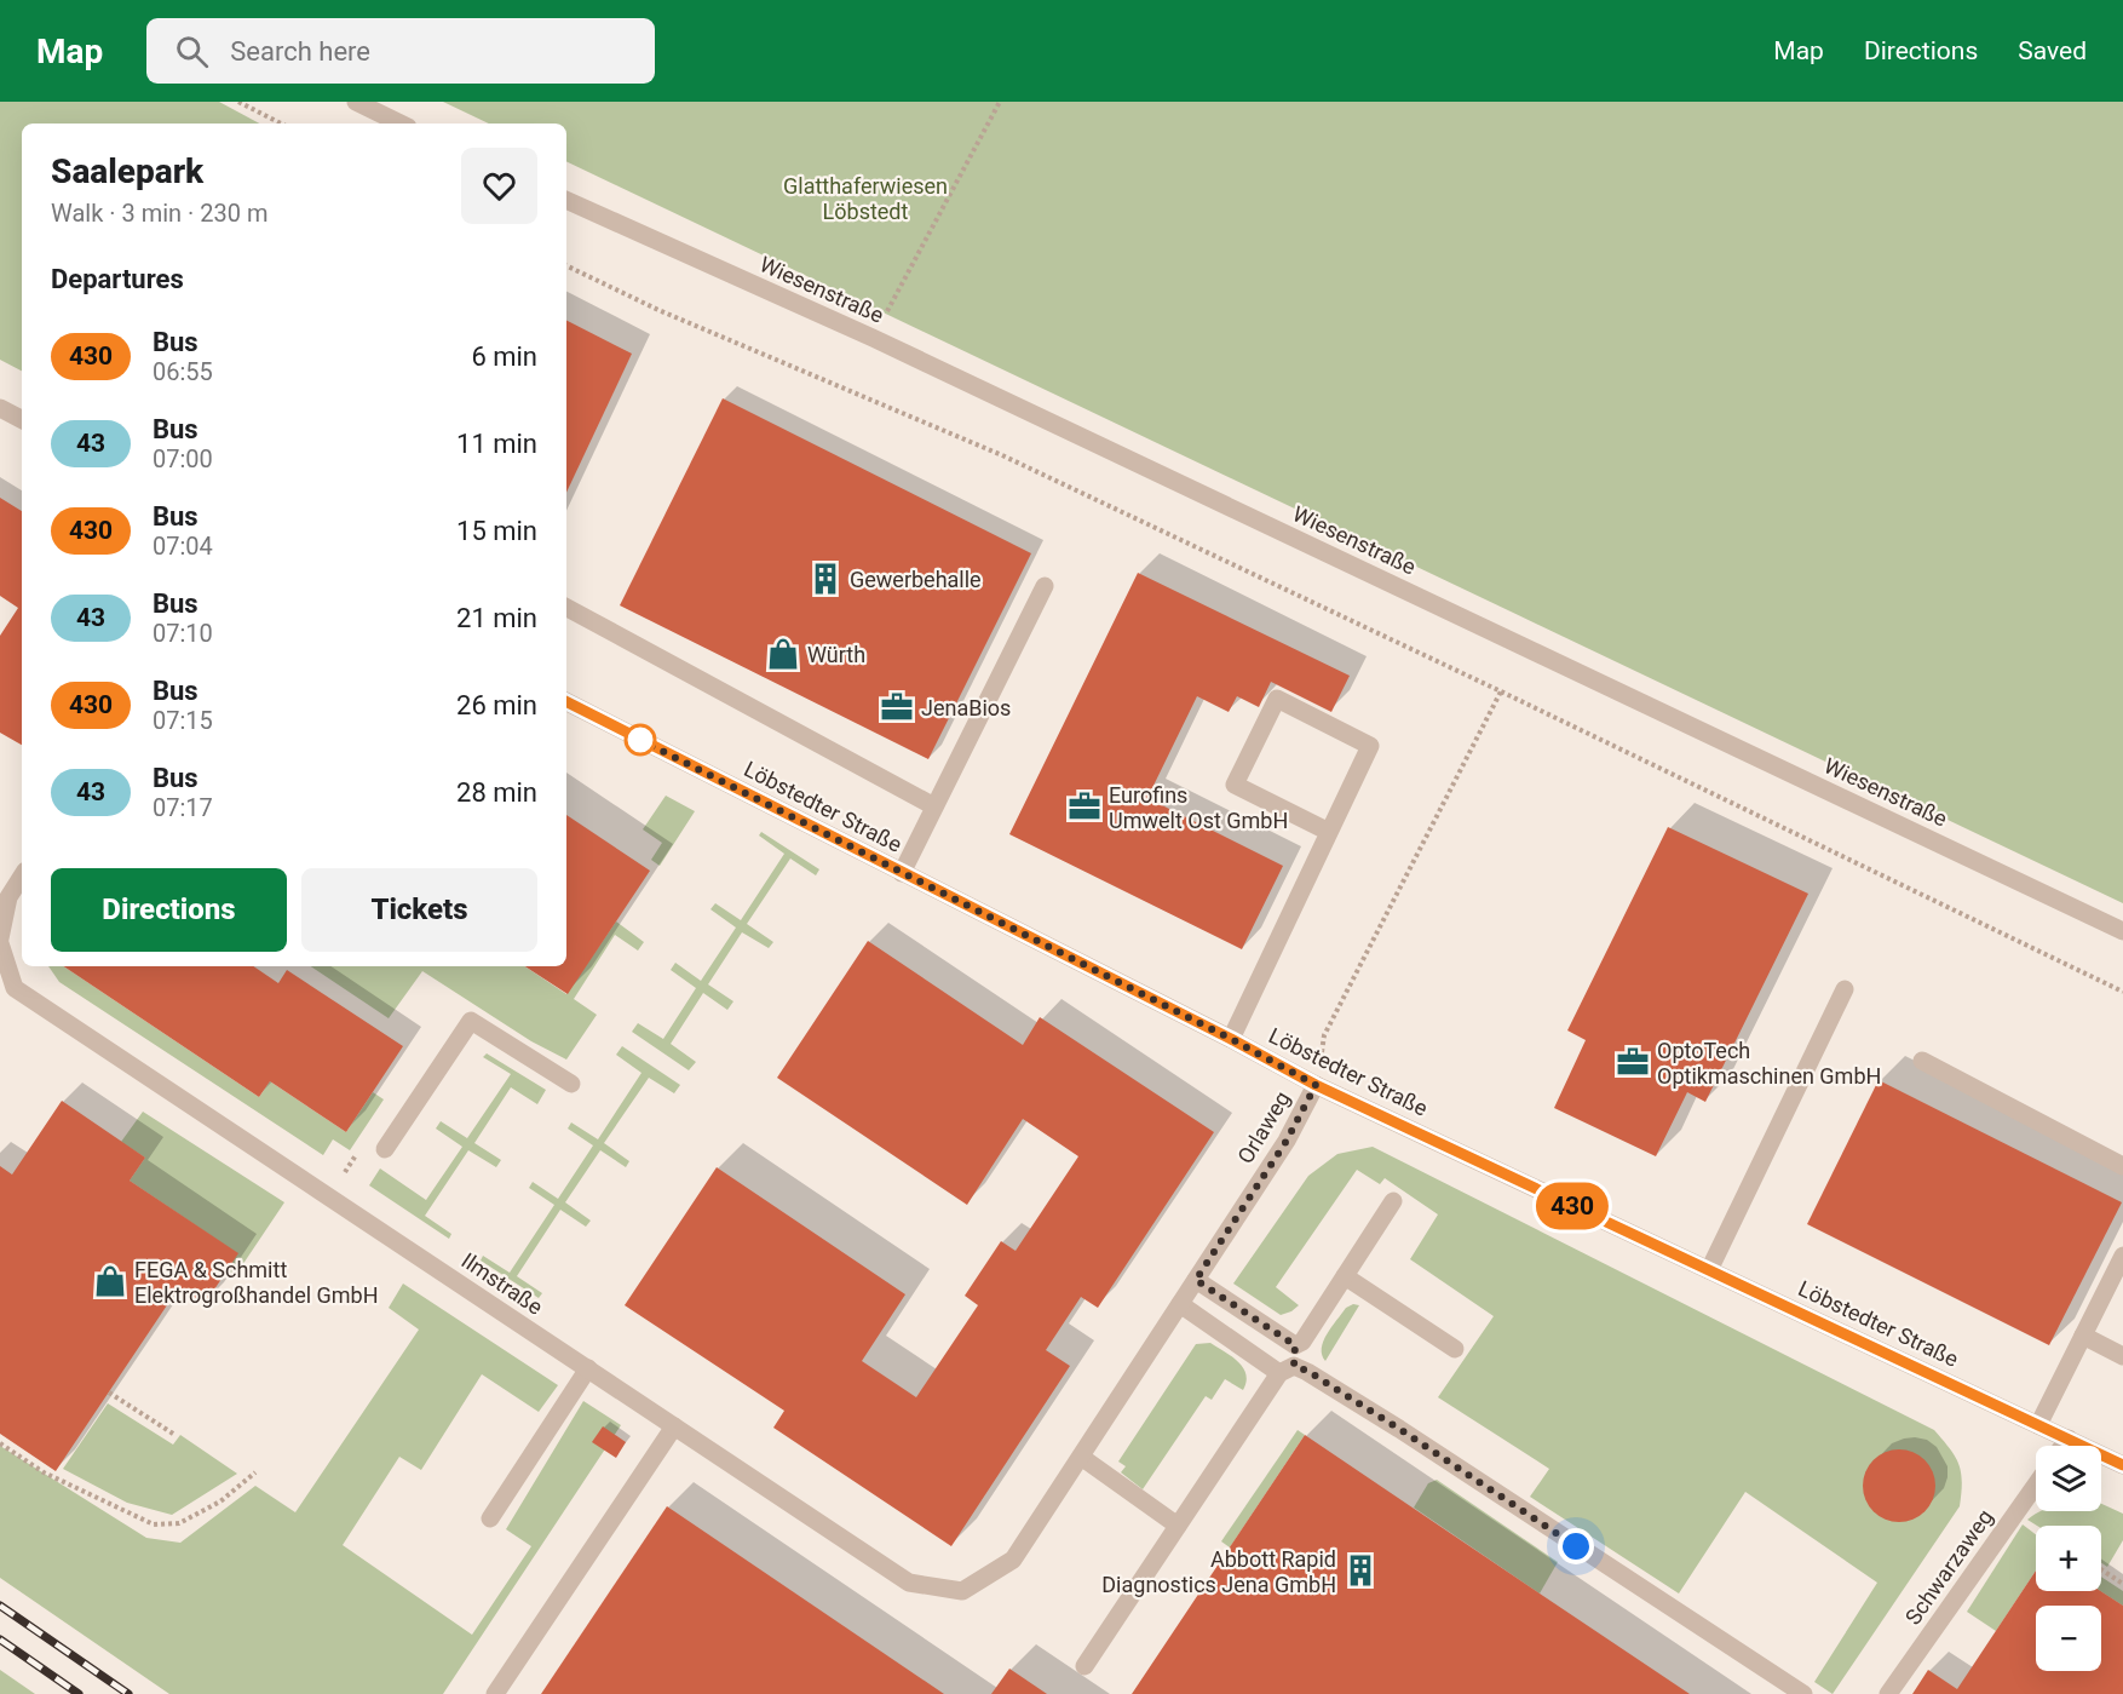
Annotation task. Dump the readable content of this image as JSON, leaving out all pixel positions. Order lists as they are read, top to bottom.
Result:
{
  "streets": {
    "street": [
      "Wiesenstraße",
      "Löbstedter Straße",
      "Orlaweg",
      "Ilmstraße",
      "Schwarzaweg"
    ]
  },
  "crossings": [
    ["Löbstedter Straße", "Orlaweg"],
    ["Orlaweg", "Ilmstraße"]
  ],
  "parks": ["Glatthaferwiesen Löbstedt"],
  "places": {
    "building": ["Gewerbehalle", "Abbott Rapid Diagnostics Jena GmbH"],
    "shop": ["Würth", "FEGA & Schmitt Elektrogroßhandel GmbH"],
    "office": ["JenaBios", "Eurofins Umwelt Ost GmbH", "OptoTech Optikmaschinen GmbH"]
  },
  "lines": ["bus line 430"],
  "page": {
    "header": "Map",
    "search": "Search here",
    "nav": ["Map", "Directions", "Saved"],
    "on_map": "430",
    "heading": [
      ["Saalepark", "Walk · 3 min · 230 m"],
      "Departures"
    ],
    "list": [
      {
        "mark": "430",
        "name": "Bus",
        "note": "06:55",
        "value": "6 min"
      },
      {
        "mark": "43",
        "name": "Bus",
        "note": "07:00",
        "value": "11 min"
      },
      {
        "mark": "430",
        "name": "Bus",
        "note": "07:04",
        "value": "15 min"
      },
      {
        "mark": "43",
        "name": "Bus",
        "note": "07:10",
        "value": "21 min"
      },
      {
        "mark": "430",
        "name": "Bus",
        "note": "07:15",
        "value": "26 min"
      },
      {
        "mark": "43",
        "name": "Bus",
        "note": "07:17",
        "value": "28 min"
      }
    ],
    "buttons": ["Directions", "Tickets"],
    "map_buttons": ["+", "−"]
  }
}
